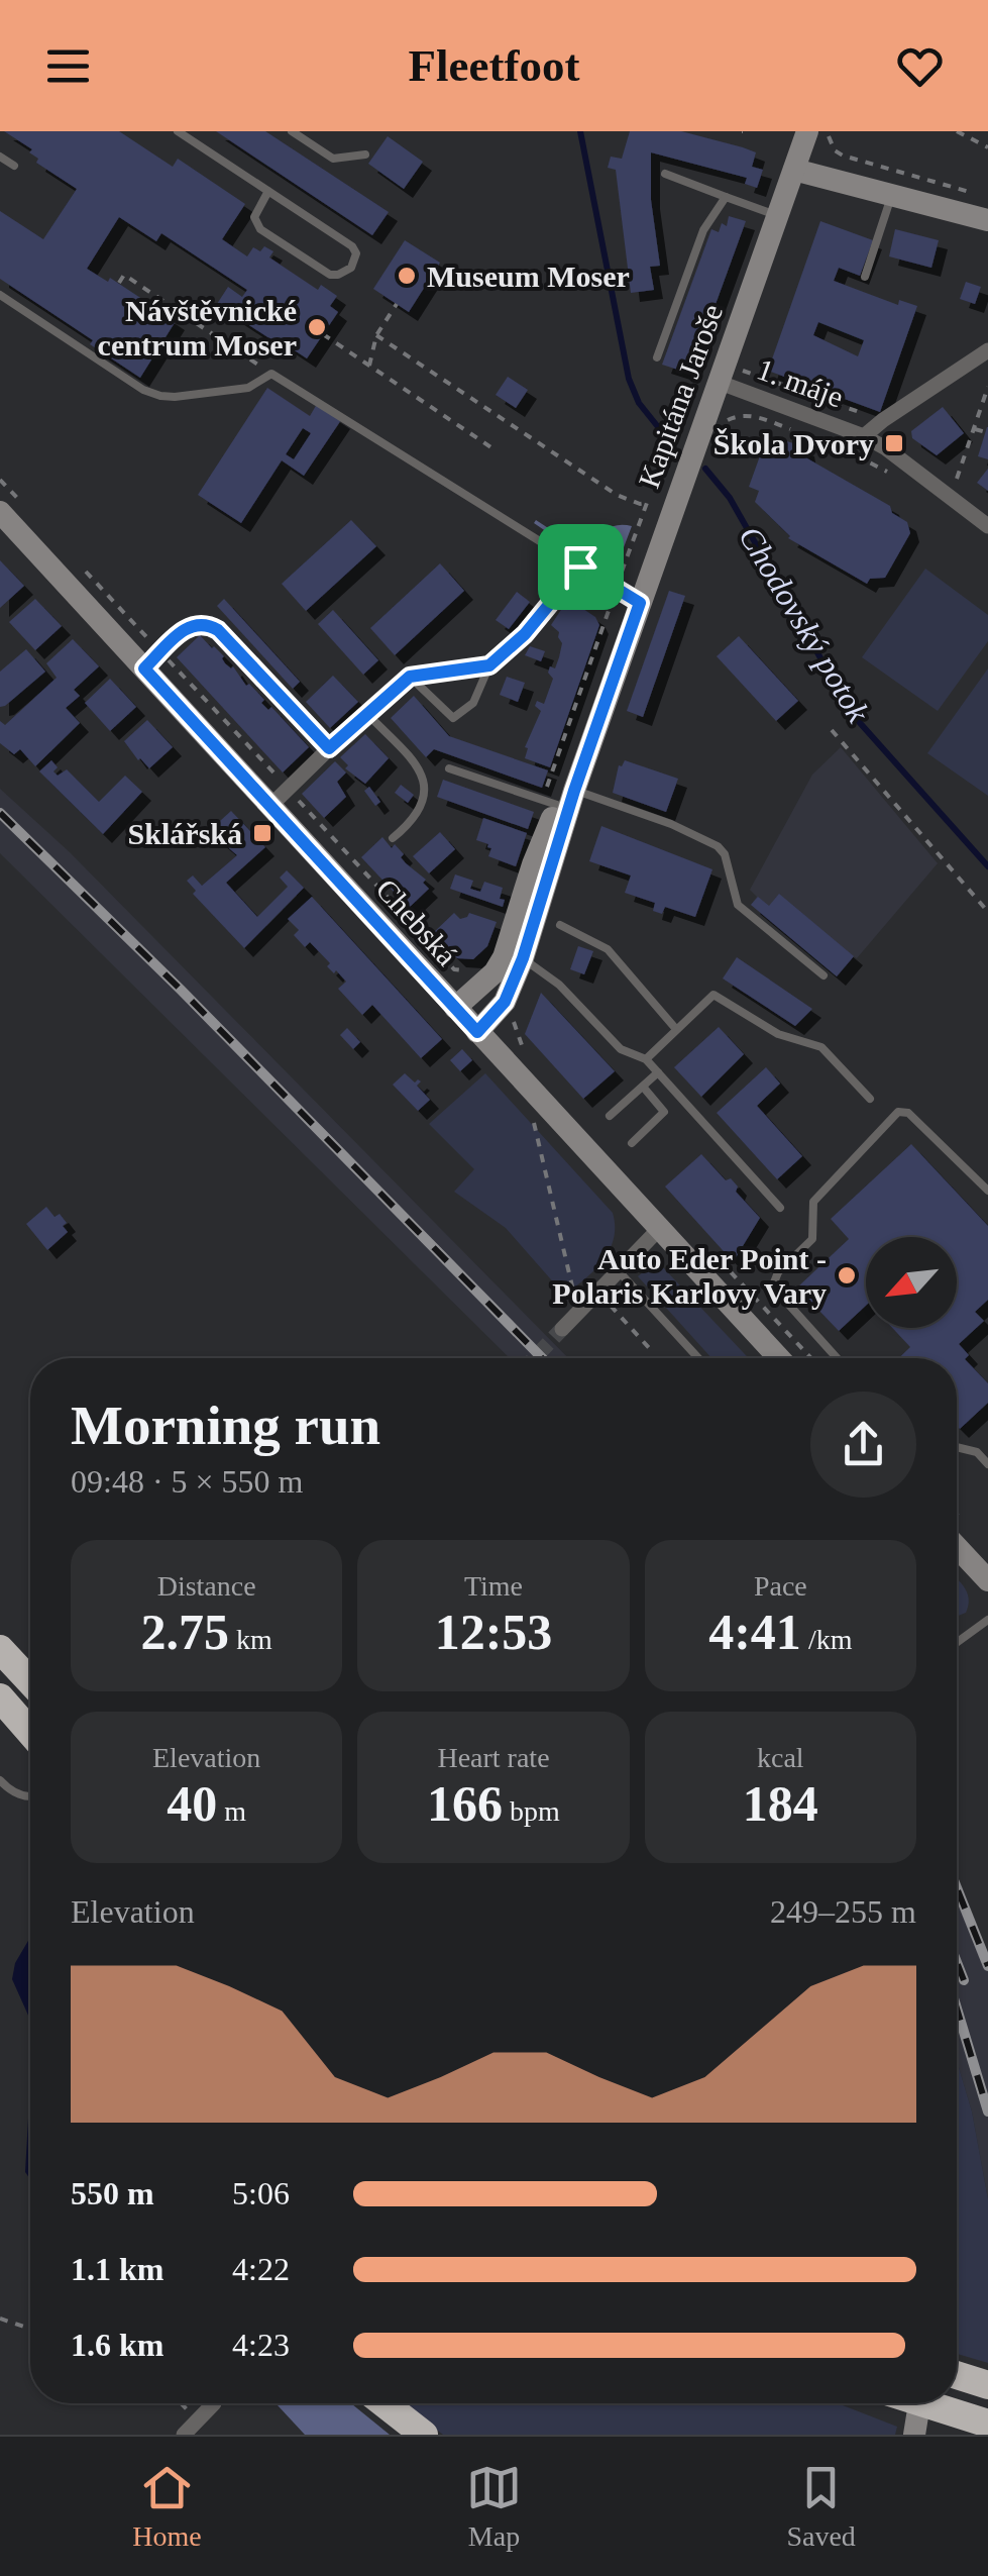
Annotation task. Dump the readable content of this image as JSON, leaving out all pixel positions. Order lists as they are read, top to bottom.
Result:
{
  "streets": {
    "street": ["1. máje", "Kapitána Jaroše", "Chebská"]
  },
  "crossings": [
    ["1. máje", "Kapitána Jaroše"],
    ["Kapitána Jaroše", "Chebská"]
  ],
  "water": ["Chodovský potok"],
  "places": {
    "other": ["Museum Moser", "Návštěvnické centrum Moser", "Auto Eder Point - Polaris Karlovy Vary"],
    "transit": ["Škola Dvory", "Sklářská"]
  },
  "north": "bottom left",
  "page": {
    "header": "Fleetfoot",
    "heading": ["Morning run", "09:48 · 5 × 550 m"],
    "stats": [
      ["Distance", "2.75 km"],
      ["Time", "12:53"],
      ["Pace", "4:41 /km"],
      ["Elevation", "40 m"],
      ["Heart rate", "166 bpm"],
      ["kcal", "184"]
    ],
    "chart": ["Elevation", "249–255 m"],
    "list": [
      {
        "name": "550 m",
        "note": "5:06"
      },
      {
        "name": "1.1 km",
        "note": "4:22"
      },
      {
        "name": "1.6 km",
        "note": "4:23"
      }
    ],
    "tabs": ["Home", "Map", "Saved"]
  }
}
